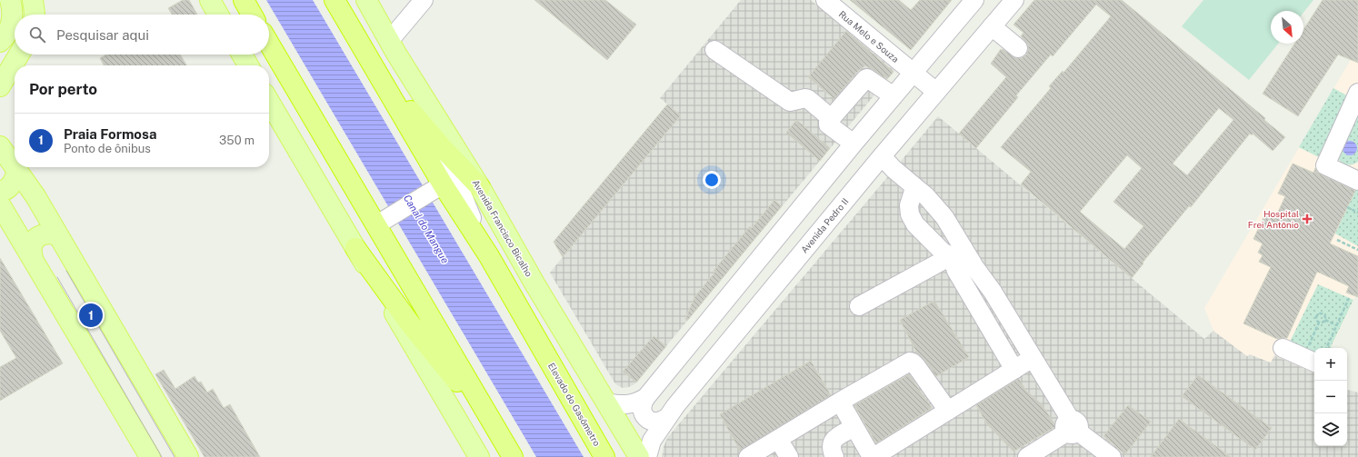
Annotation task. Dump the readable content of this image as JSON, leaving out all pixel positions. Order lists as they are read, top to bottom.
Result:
{
  "streets": {
    "highway": ["Elevado do Gasômetro"],
    "main road": ["Avenida Francisco Bicalho"],
    "street": ["Rua Melo e Souza", "Avenida Pedro II"]
  },
  "crossings": [
    ["Rua Melo e Souza", "Avenida Pedro II"]
  ],
  "water": ["Canal do Mangue"],
  "places": {
    "health": ["Hospital Frei Antônio"]
  },
  "north": "bottom right",
  "page": {
    "search": "Pesquisar aqui",
    "heading": "Por perto",
    "list": [
      {
        "mark": "1",
        "name": "Praia Formosa",
        "note": "Ponto de ônibus",
        "value": "350 m"
      }
    ],
    "pins": "1",
    "map_buttons": ["+", "−"]
  }
}
